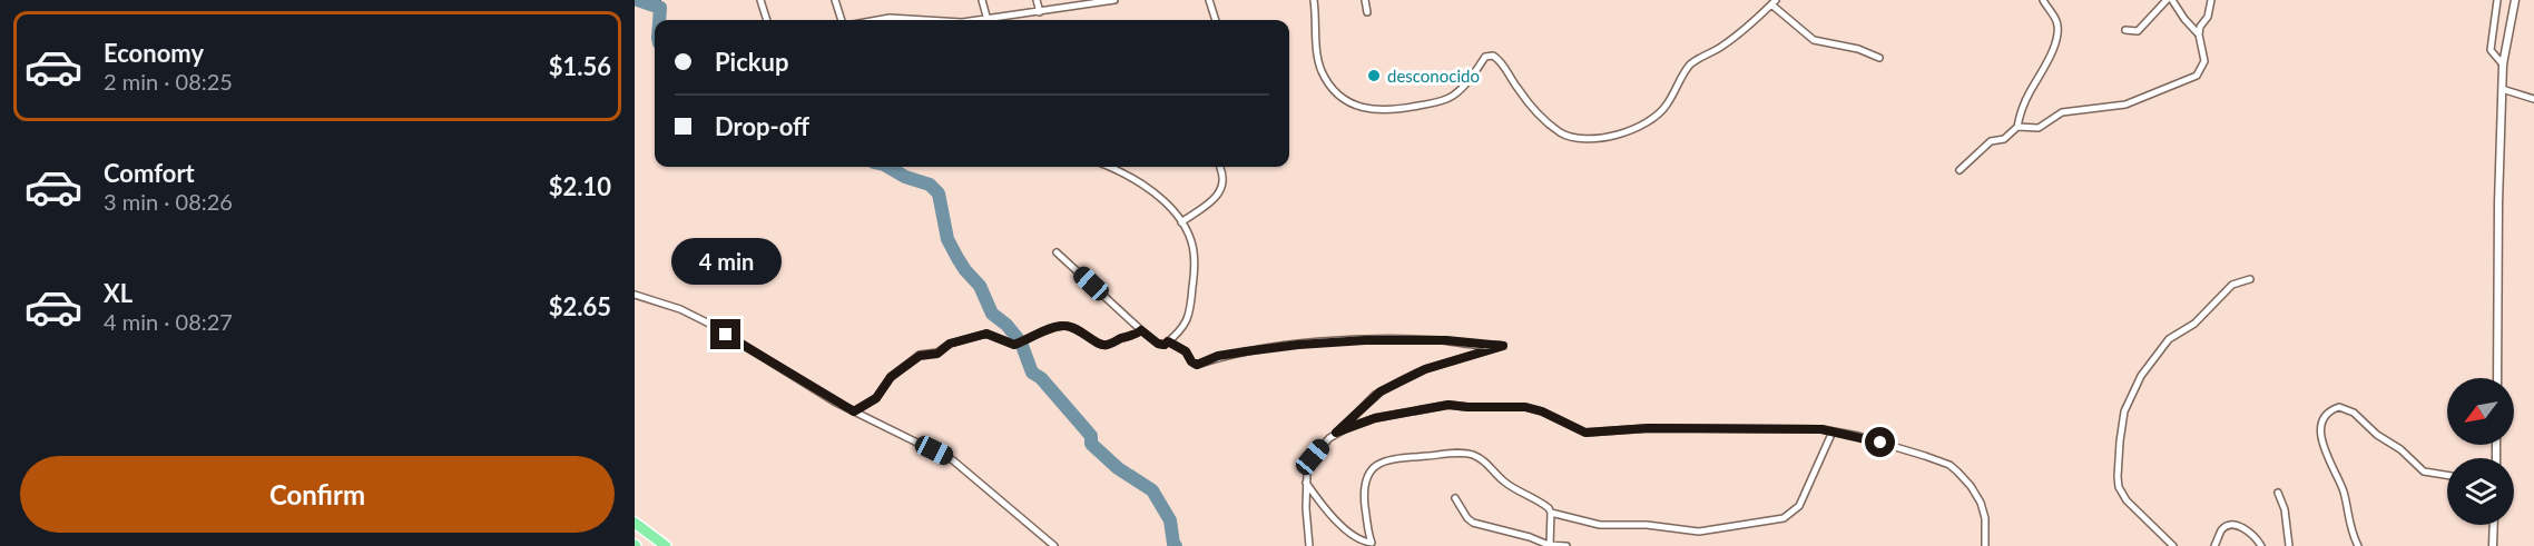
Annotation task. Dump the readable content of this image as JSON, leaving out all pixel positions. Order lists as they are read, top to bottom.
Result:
{
  "places": ["desconocido"],
  "north": "bottom left",
  "page": {
    "list": [
      {
        "name": "Economy",
        "note": "2 min · 08:25",
        "value": "$1.56"
      },
      {
        "name": "Comfort",
        "note": "3 min · 08:26",
        "value": "$2.10"
      },
      {
        "name": "XL",
        "note": "4 min · 08:27",
        "value": "$2.65"
      }
    ],
    "banner": ["Pickup", "Drop-off"],
    "bubble": "4 min",
    "buttons": "Confirm"
  }
}
